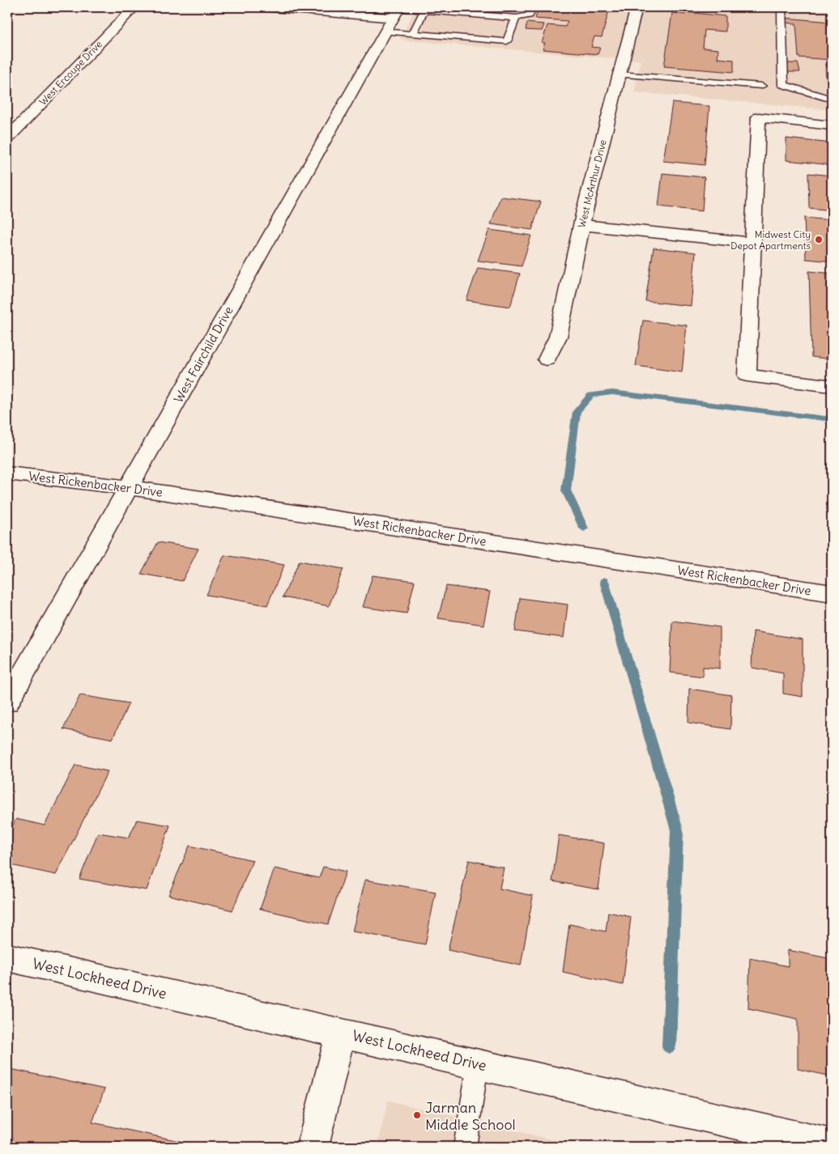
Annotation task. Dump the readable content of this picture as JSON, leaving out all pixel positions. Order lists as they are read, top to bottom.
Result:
{
  "streets": {
    "street": [
      "West Ercoupe Drive",
      "West McArthur Drive",
      "West Fairchild Drive",
      "West Rickenbacker Drive",
      "West Lockheed Drive"
    ]
  },
  "crossings": [
    ["West Fairchild Drive", "West Rickenbacker Drive"]
  ],
  "places": ["Midwest City Depot Apartments", "Jarman Middle School"]
}
